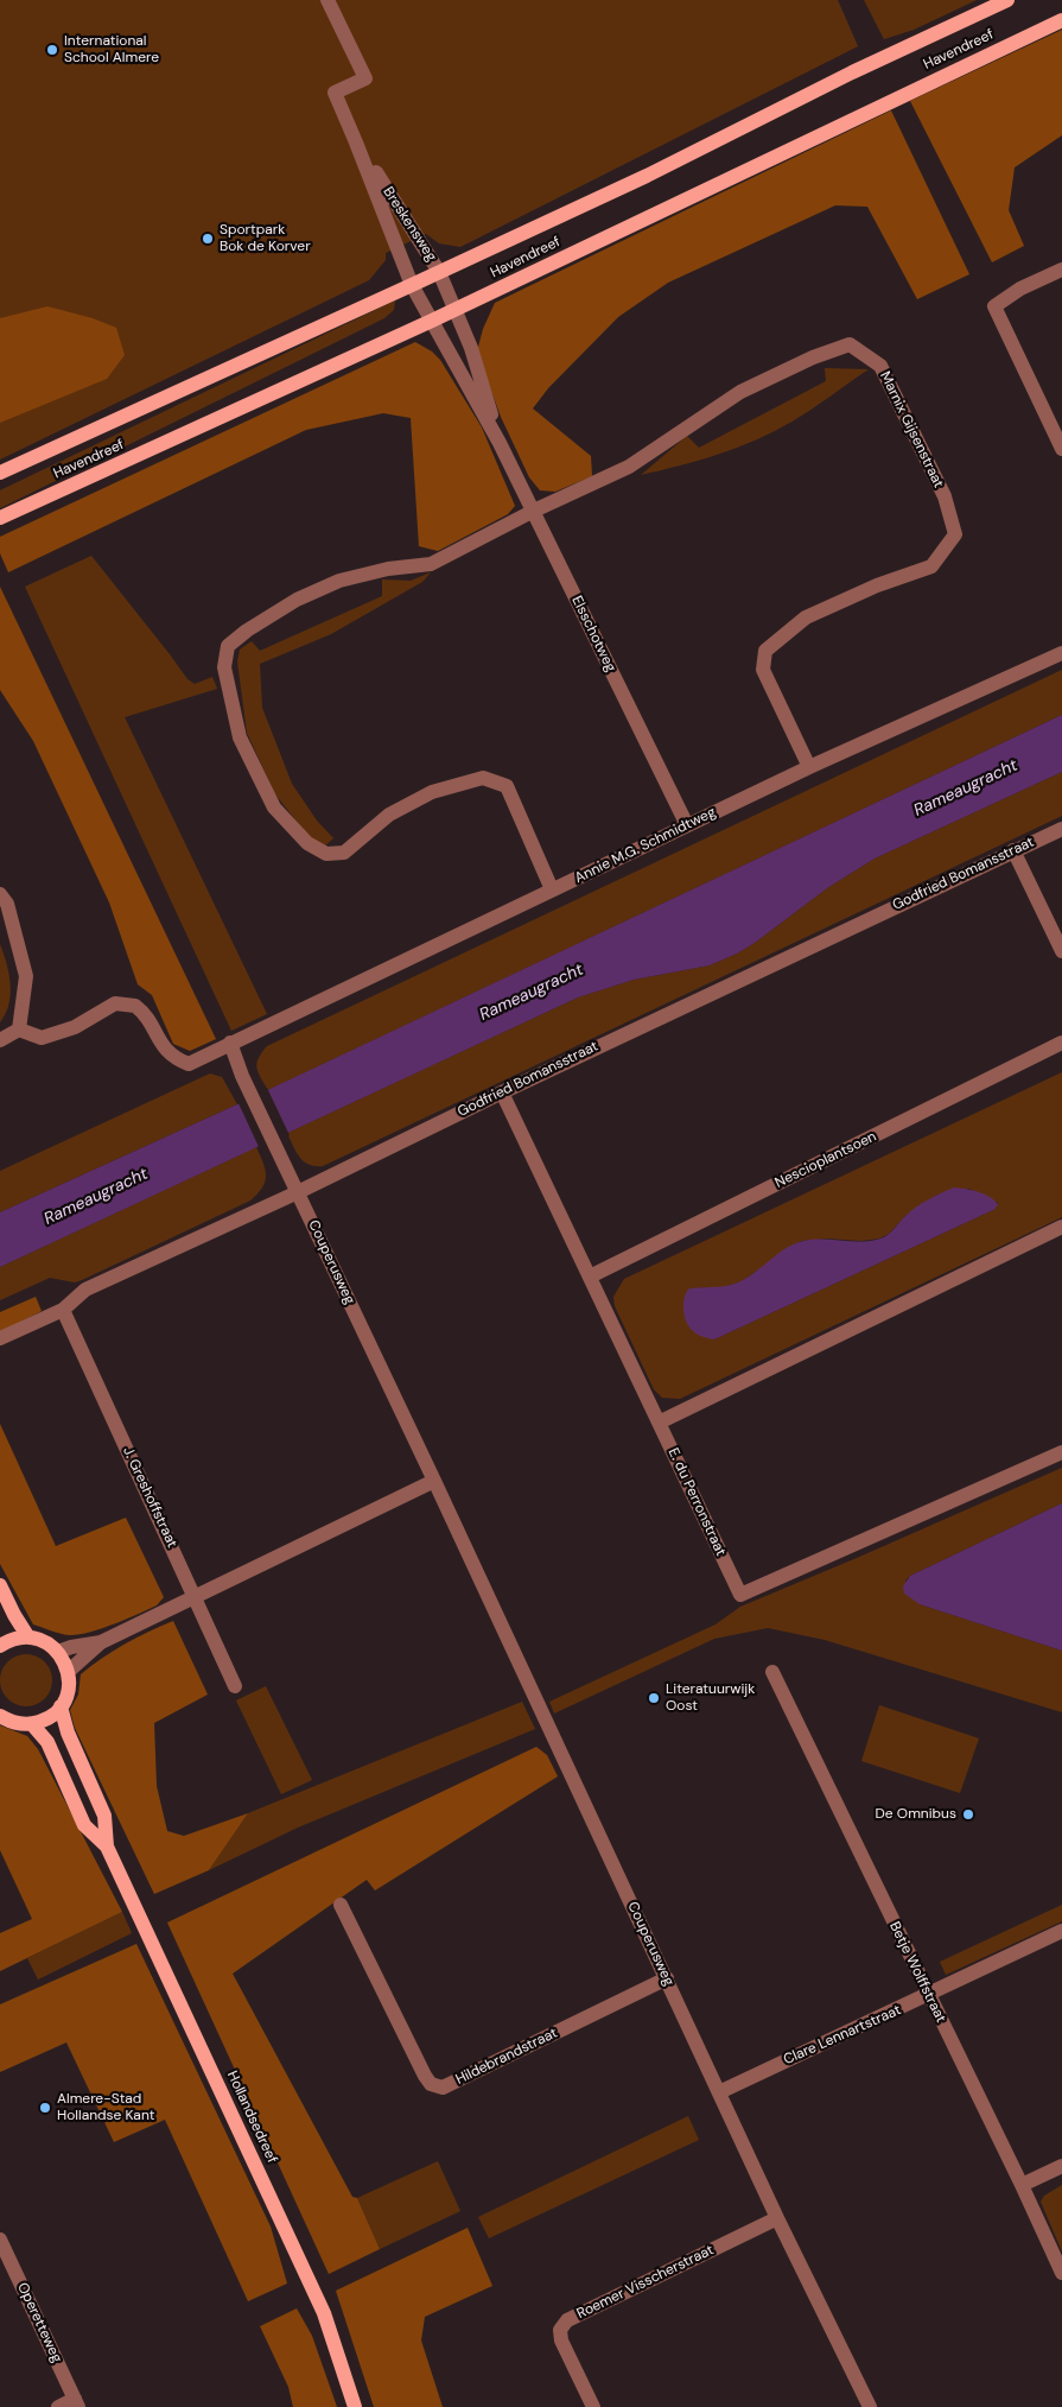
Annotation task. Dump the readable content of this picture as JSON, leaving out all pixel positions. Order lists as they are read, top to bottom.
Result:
{
  "streets": {
    "main road": ["Havendreef", "Hollandsedreef"],
    "street": [
      "Breskensweg",
      "Marnix Gijsenstraat",
      "Elsschotweg",
      "Annie M.G. Schmidtweg",
      "Godfried Bomansstraat",
      "Nescioplantsoen",
      "Couperusweg",
      "J. Greshoffstraat",
      "E. du Perronstraat",
      "Betje Wolffstraat",
      "Clare Lennartstraat",
      "Hildebrandstraat",
      "Roemer Visscherstraat",
      "Operetteweg"
    ]
  },
  "crossings": [
    ["Havendreef", "Breskensweg"],
    ["Havendreef", "Elsschotweg"],
    ["Breskensweg", "Elsschotweg"],
    ["Marnix Gijsenstraat", "Elsschotweg"],
    ["Marnix Gijsenstraat", "Annie M.G. Schmidtweg"],
    ["Elsschotweg", "Annie M.G. Schmidtweg"],
    ["Annie M.G. Schmidtweg", "Couperusweg"],
    ["Godfried Bomansstraat", "Couperusweg"],
    ["Godfried Bomansstraat", "J. Greshoffstraat"],
    ["Godfried Bomansstraat", "E. du Perronstraat"],
    ["Nescioplantsoen", "E. du Perronstraat"],
    ["Couperusweg", "Clare Lennartstraat"],
    ["Couperusweg", "Hildebrandstraat"],
    ["Couperusweg", "Roemer Visscherstraat"],
    ["Betje Wolffstraat", "Clare Lennartstraat"]
  ],
  "water": ["Rameaugracht"],
  "places": [
    "International School Almere",
    "Sportpark Bok de Korver",
    "Literatuurwijk Oost",
    "De Omnibus",
    "Almere-Stad Hollandse Kant"
  ]
}
